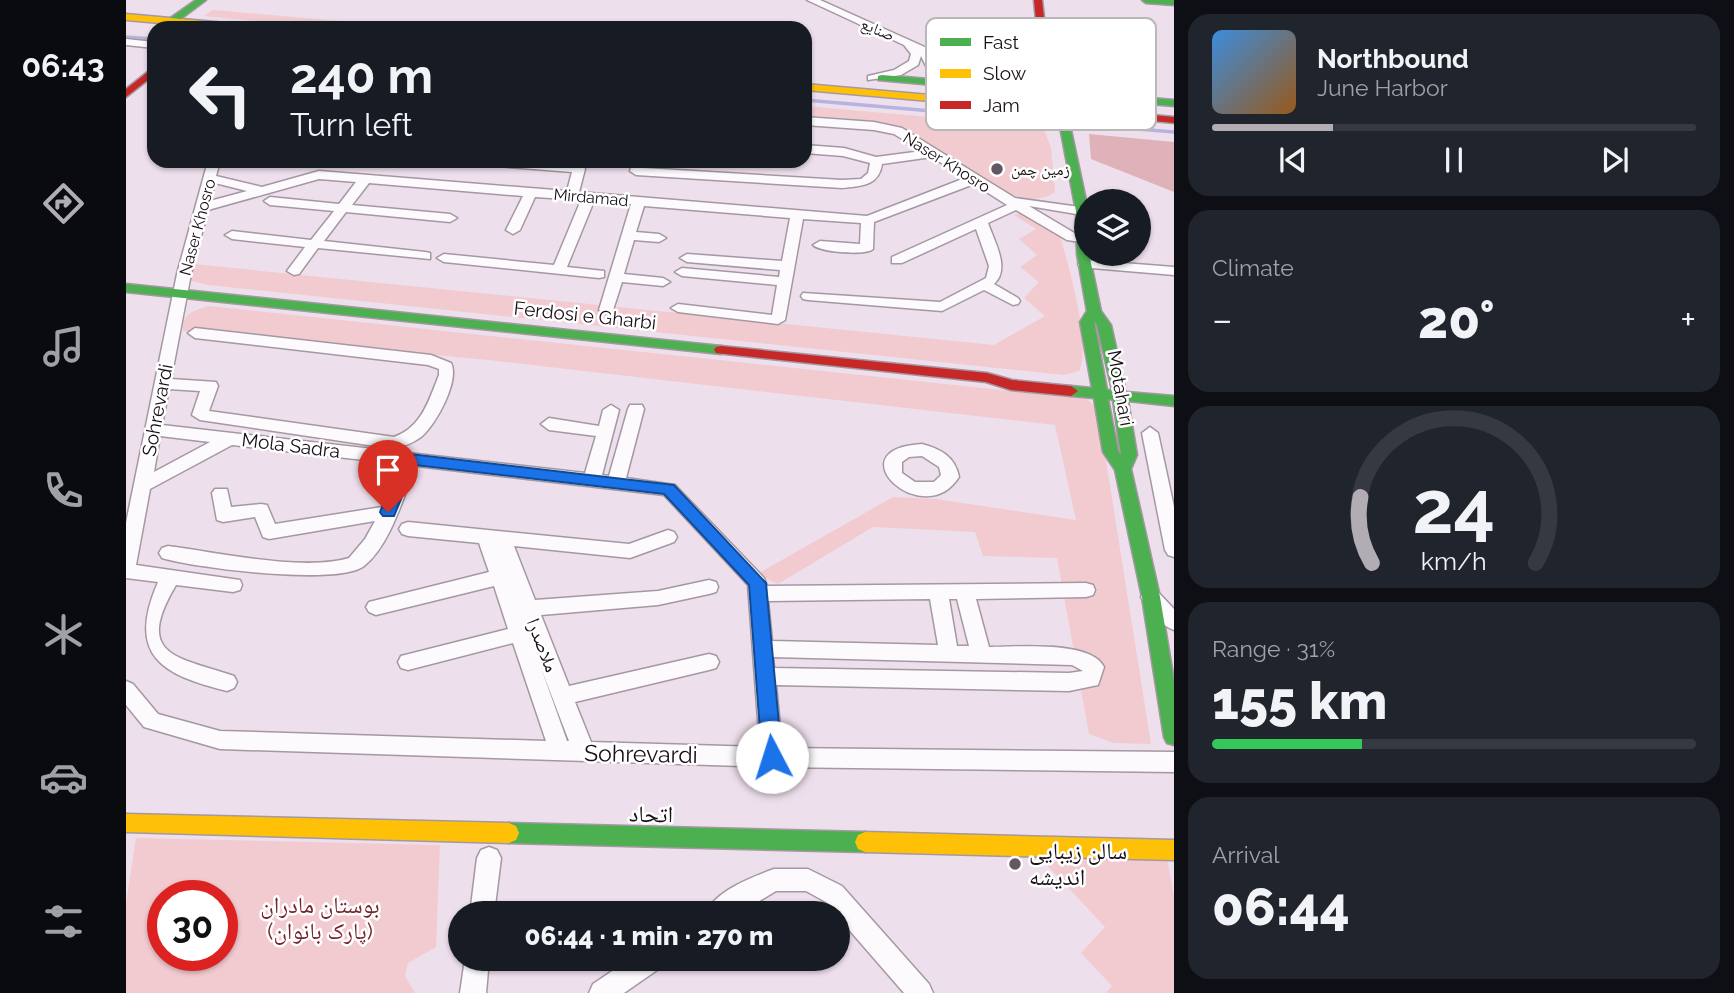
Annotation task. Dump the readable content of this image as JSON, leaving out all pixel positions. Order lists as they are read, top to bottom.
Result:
{
  "streets": {
    "main road": ["Ferdosi e Gharbi", "Motahari", "اتحاد"],
    "street": [
      "صنایع",
      "Naser Khosro",
      "Mirdamad",
      "Sohrevardi",
      "Mola Sadra",
      "ملاصدرا"
    ]
  },
  "crossings": [
    ["Naser Khosro", "Mirdamad"],
    ["Naser Khosro", "Ferdosi e Gharbi"],
    ["Naser Khosro", "Sohrevardi"],
    ["Ferdosi e Gharbi", "Motahari"],
    ["Ferdosi e Gharbi", "Sohrevardi"],
    ["Sohrevardi", "Mola Sadra"],
    ["Sohrevardi", "ملاصدرا"]
  ],
  "parks": ["بوستان مادران (پارک بانوان)"],
  "places": ["زمین چمن", "سالن زیبایی اندیشه"],
  "legend": ["Fast", "Slow", "Jam"],
  "page": {
    "tabs": "06:43",
    "turn": ["240 m", "Turn left"],
    "song": ["Northbound", "June Harbor"],
    "tile": [
      "Climate",
      ["Range · 31%", "155 km"],
      ["Arrival", "06:44"]
    ],
    "heat": ["−", "20°", "+"],
    "limit": "30",
    "trip": "06:44 · 1 min · 270 m",
    "gauge": ["24", "km/h"]
  }
}
